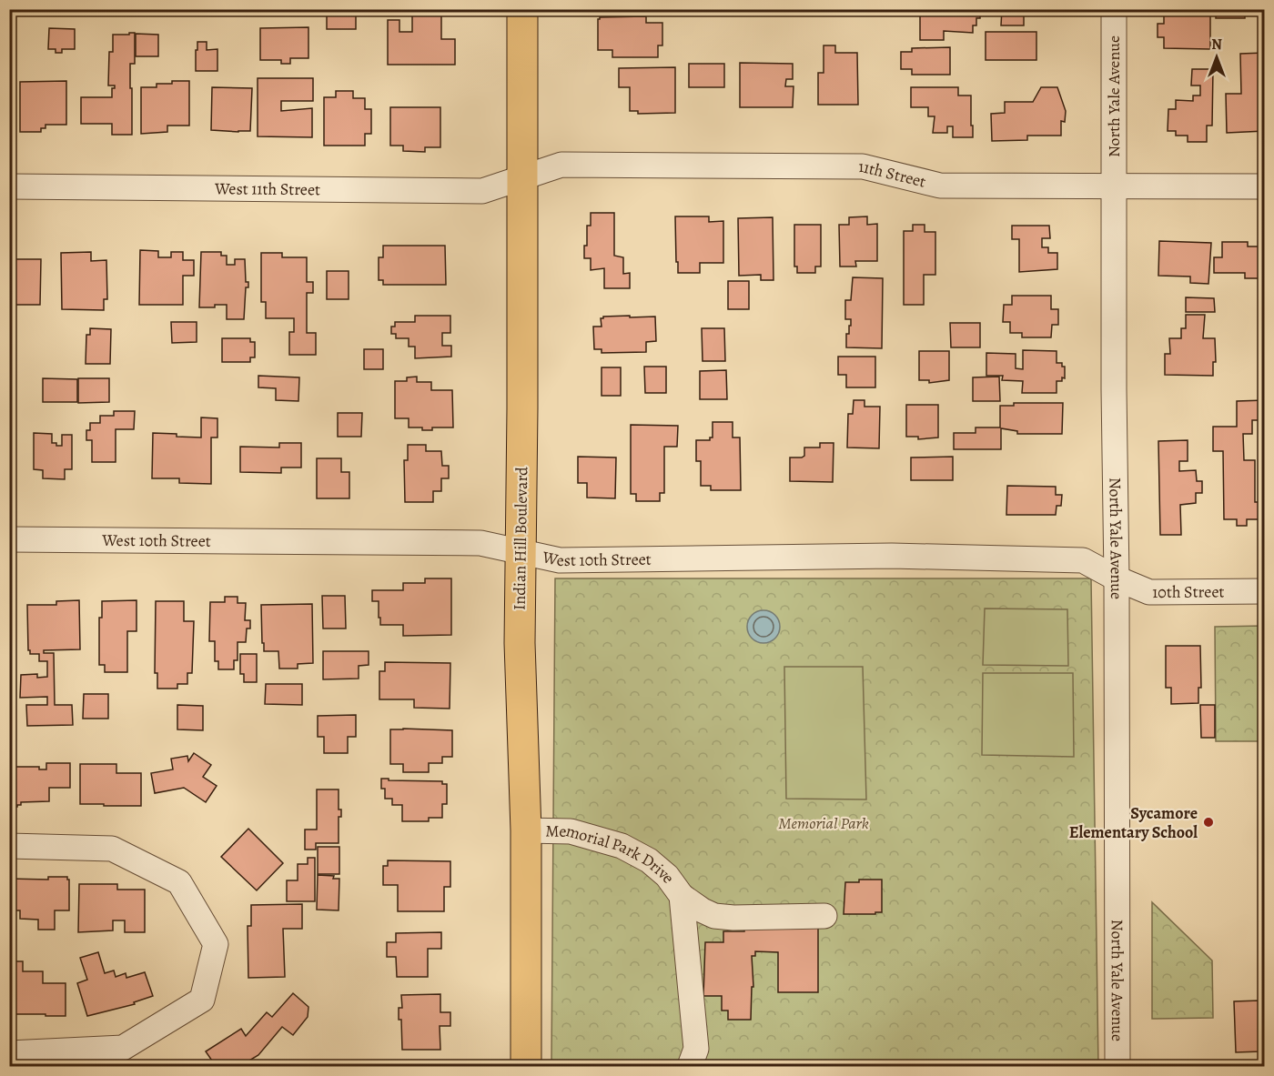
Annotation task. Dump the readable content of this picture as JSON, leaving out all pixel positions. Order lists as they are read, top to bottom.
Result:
{
  "streets": {
    "main road": ["Indian Hill Boulevard"],
    "street": [
      "North Yale Avenue",
      "11th Street",
      "West 11th Street",
      "West 10th Street",
      "10th Street",
      "Memorial Park Drive"
    ]
  },
  "crossings": [
    ["North Yale Avenue", "11th Street"],
    ["North Yale Avenue", "West 10th Street"],
    ["North Yale Avenue", "10th Street"],
    ["11th Street", "West 11th Street"],
    ["11th Street", "Indian Hill Boulevard"],
    ["West 11th Street", "Indian Hill Boulevard"],
    ["Indian Hill Boulevard", "West 10th Street"],
    ["Indian Hill Boulevard", "Memorial Park Drive"],
    ["West 10th Street", "10th Street"]
  ],
  "parks": ["Memorial Park"],
  "places": ["Sycamore Elementary School"],
  "north": "top"
}
